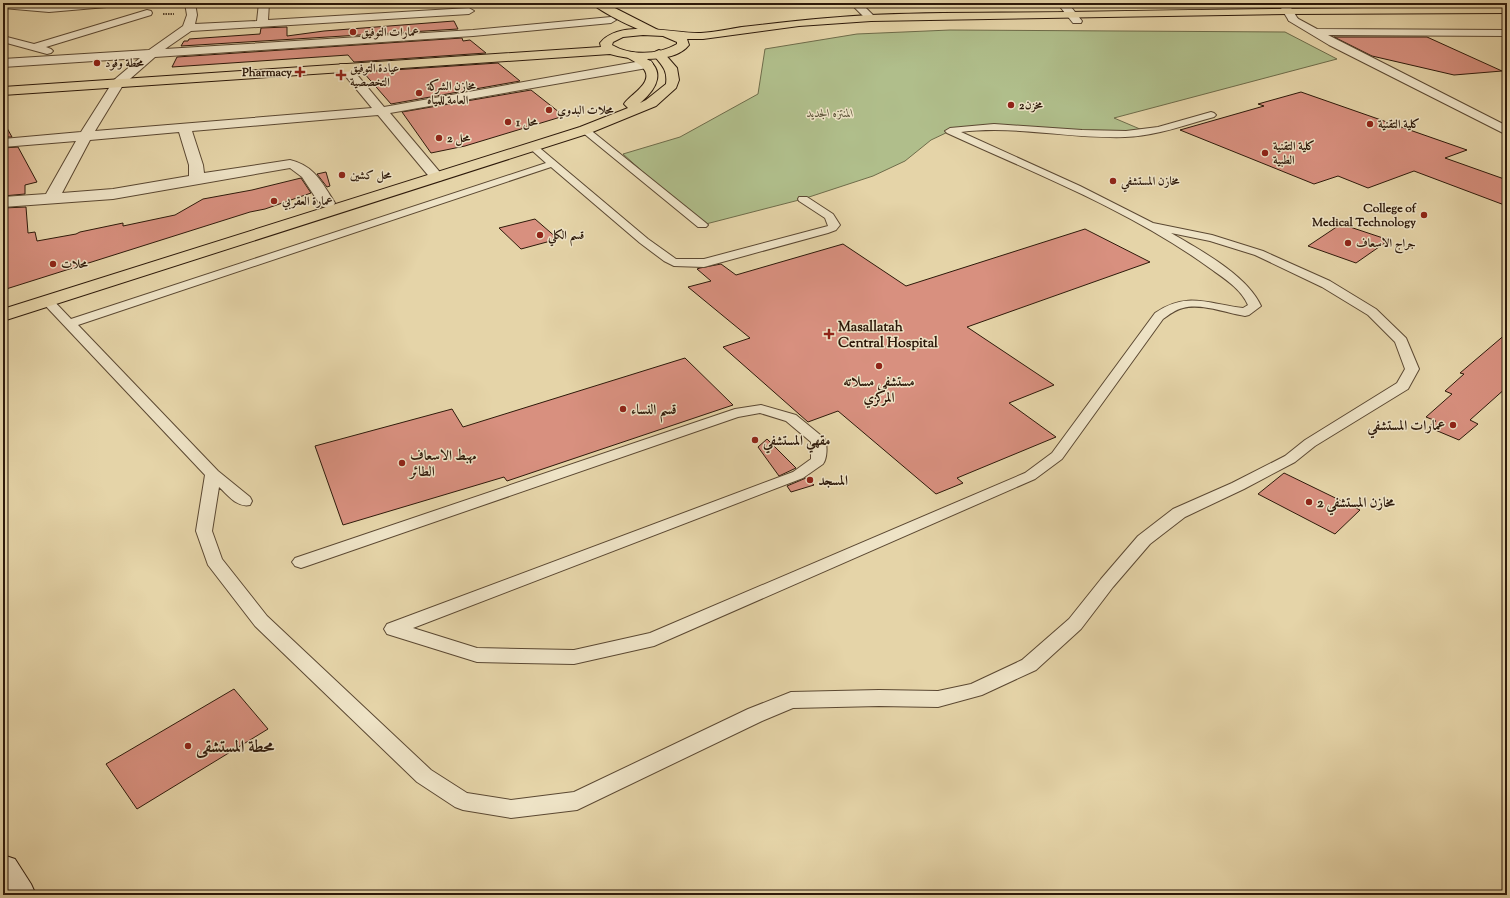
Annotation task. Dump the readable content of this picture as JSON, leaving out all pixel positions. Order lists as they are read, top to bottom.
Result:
{
  "parks": ["المنتزه الجديد"],
  "places": {
    "other": [
      "عمارات التوفيق",
      "محطة وقود",
      "مخازن الشركة العامة للمياه",
      "مخزن2",
      "محلات البدوي",
      "محل 1",
      "كلية التقنية",
      "محل 2",
      "كلية التقنية الطبية",
      "محل كشين",
      "مخازن المستشفي",
      "عمارة العقربي",
      "College of Medical Technology",
      "قسم الكلي",
      "جراج الاسعاف",
      "محلات",
      "مستشفي مسلاته المركزي",
      "قسم النساء",
      "عمارات المستشفي",
      "مقهي المستشفي",
      "مهبط الاسعاف الطائر",
      "المسجد",
      "مخازن المستشفي 2",
      "محطة المستشقى"
    ],
    "health": ["Pharmacy", "عيادة التوفيق التخصصية", "Masallatah Central Hospital"]
  }
}
